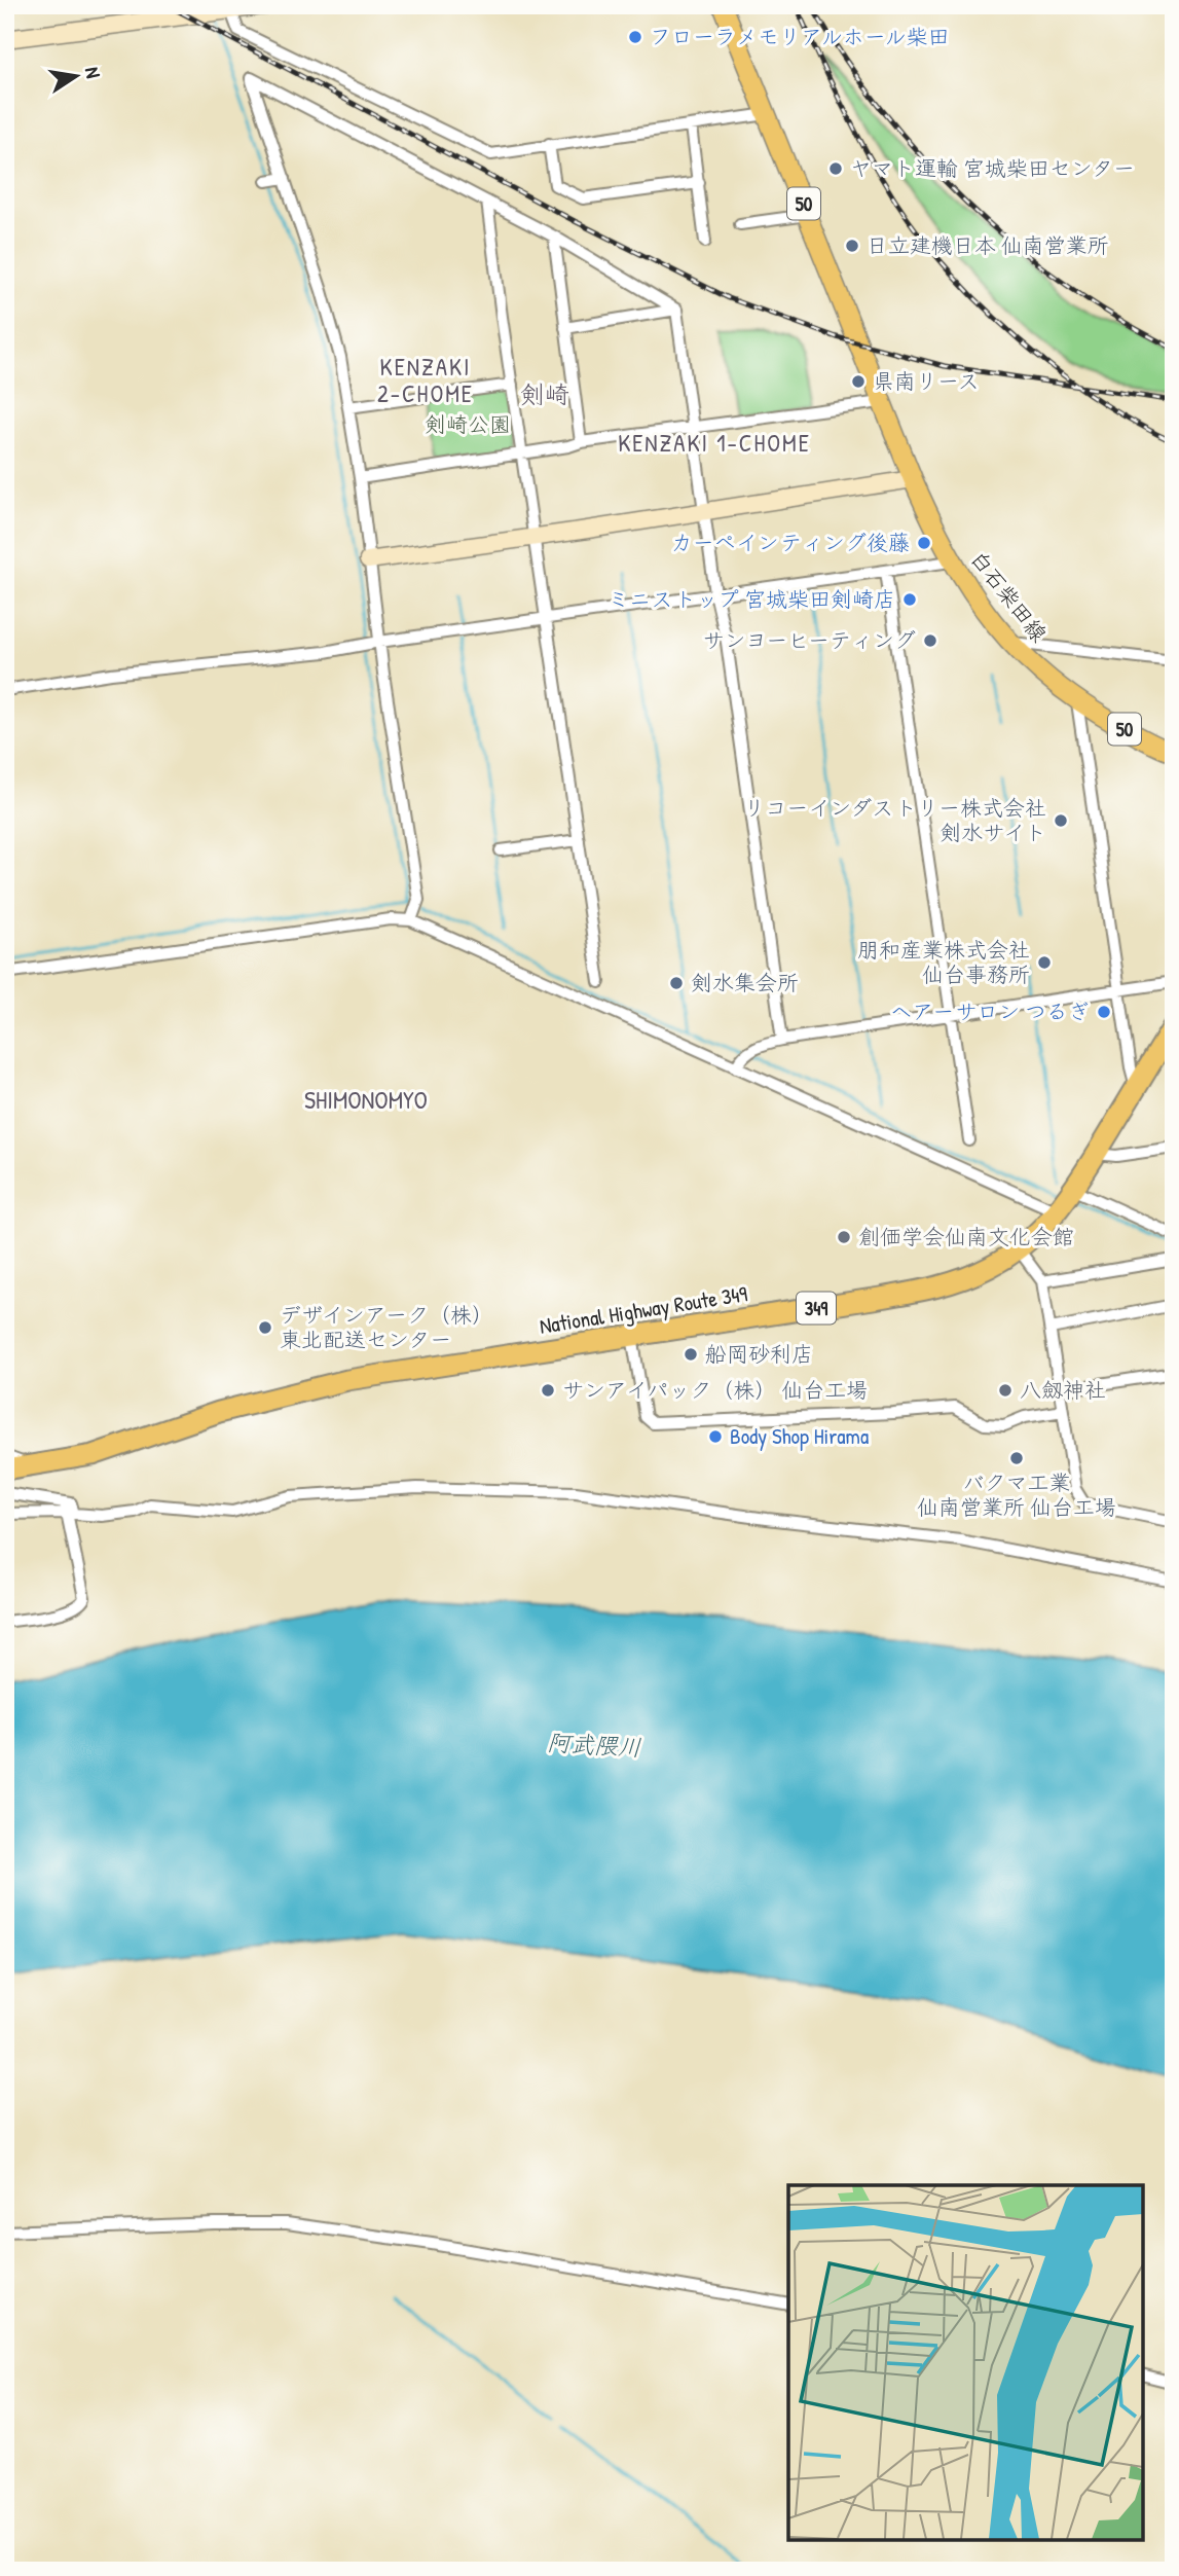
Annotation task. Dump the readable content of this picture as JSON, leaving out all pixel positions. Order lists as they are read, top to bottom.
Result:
{
  "streets": {
    "highway": ["349", "National Highway Route 349"],
    "main road": ["50", "白石柴田線"]
  },
  "crossings": [
    ["50", "白石柴田線"]
  ],
  "districts": [
    "KENZAKI 2-CHOME",
    "剣崎",
    "KENZAKI 1-CHOME",
    "SHIMONOMYO"
  ],
  "water": ["阿武隈川"],
  "parks": ["剣崎公園"],
  "places": [
    "フローラメモリアルホール柴田",
    "ヤマト運輸 宮城柴田センター",
    "日立建機日本 仙南営業所",
    "県南リース",
    "カーペインティング後藤",
    "ミニストップ 宮城柴田剣崎店",
    "サンヨーヒーティング",
    "リコーインダストリー株式会社 剣水サイト",
    "朋和産業株式会社 仙台事務所",
    "剣水集会所",
    "ヘアーサロン つるぎ",
    "創価学会仙南文化会館",
    "デザインアーク（株） 東北配送センター",
    "船岡砂利店",
    "サンアイパック（株） 仙台工場",
    "八劔神社",
    "Body Shop Hirama",
    "バクマ工業 仙南営業所 仙台工場"
  ],
  "north": "right"
}
